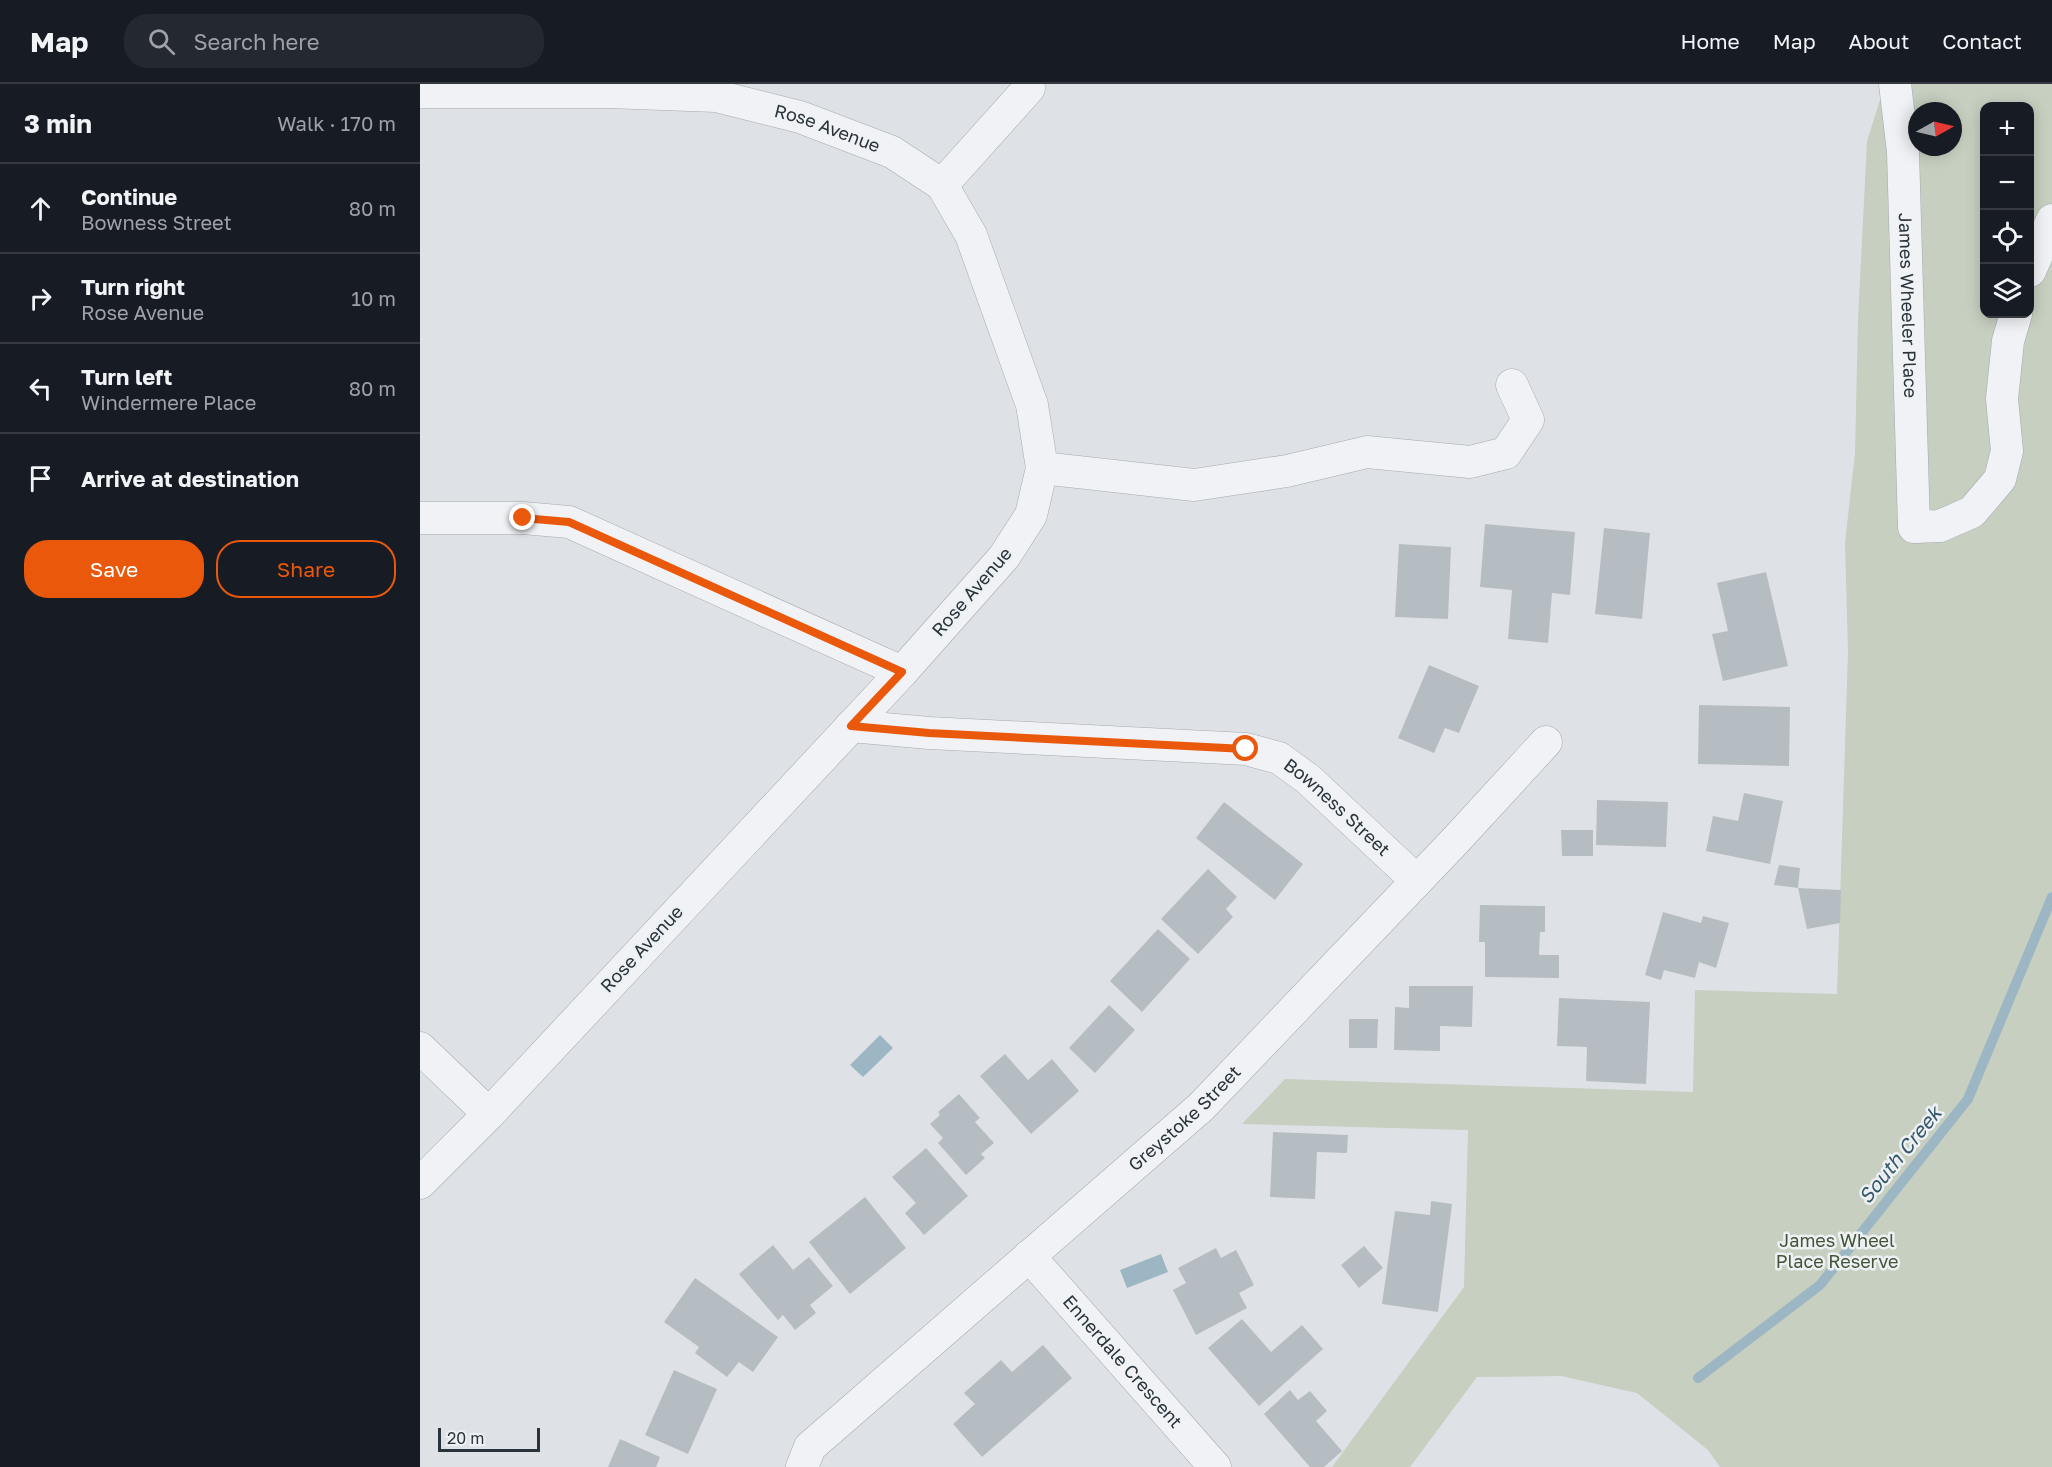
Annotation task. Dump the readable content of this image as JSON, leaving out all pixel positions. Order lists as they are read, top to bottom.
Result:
{
  "streets": {
    "street": [
      "Rose Avenue",
      "James Wheeler Place",
      "Bowness Street",
      "Greystoke Street",
      "Ennerdale Crescent"
    ]
  },
  "crossings": [
    ["Rose Avenue", "Bowness Street"],
    ["Bowness Street", "Greystoke Street"],
    ["Greystoke Street", "Ennerdale Crescent"]
  ],
  "water": ["South Creek"],
  "parks": ["James Wheel Place Reserve"],
  "scale_bar": "20 m",
  "north": "right",
  "page": {
    "header": "Map",
    "search": "Search here",
    "nav": [
      "Home",
      "Map",
      "About",
      "Contact"
    ],
    "heading": ["3 min", "Walk · 170 m"],
    "map_buttons": ["+", "−"],
    "list": [
      ["Continue", "Bowness Street", "80 m"],
      ["Turn right", "Rose Avenue", "10 m"],
      ["Turn left", "Windermere Place", "80 m"],
      "Arrive at destination"
    ],
    "buttons": ["Save", "Share"],
    "scale": "20 m"
  }
}
